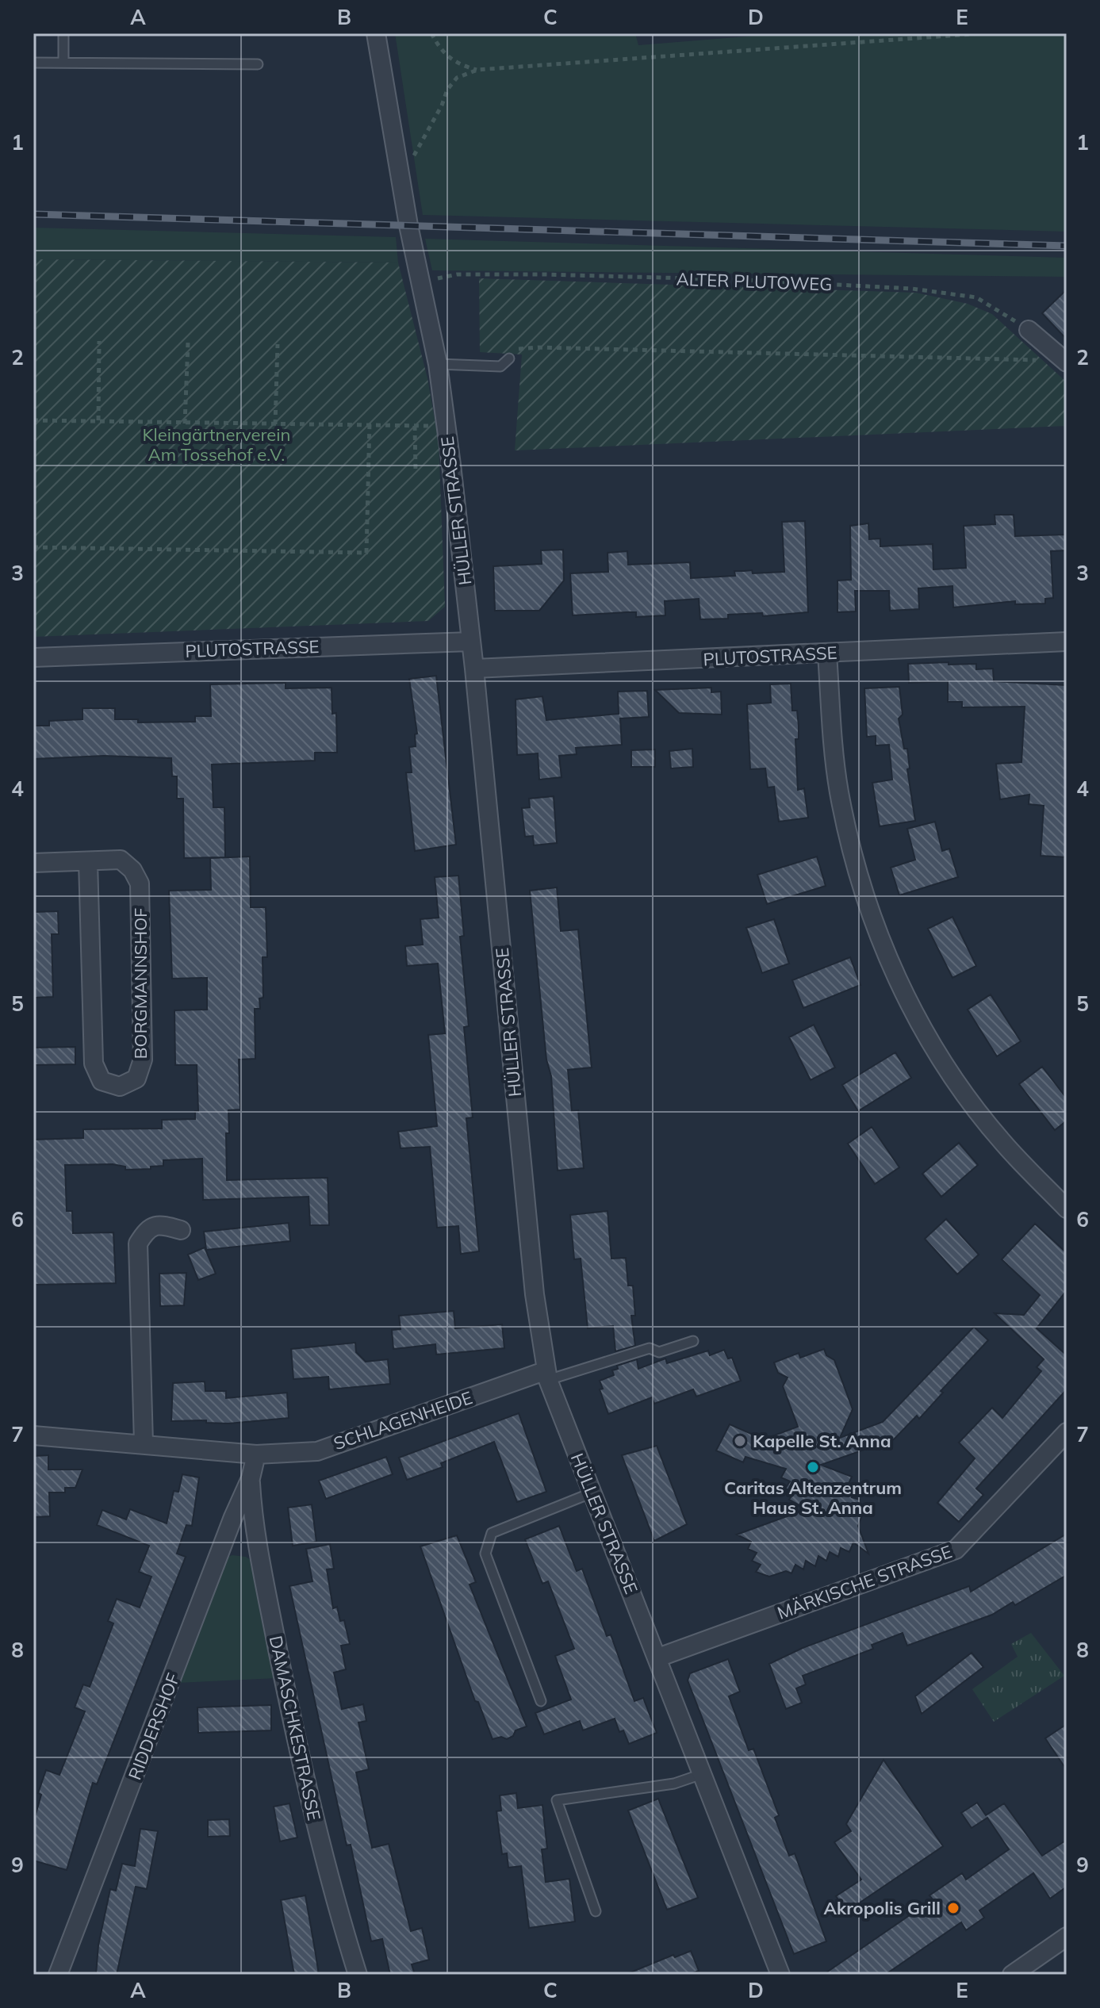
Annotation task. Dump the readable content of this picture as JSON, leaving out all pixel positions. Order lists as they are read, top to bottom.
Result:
{
  "streets": {
    "street": [
      "HÜLLER STRASSE",
      "PLUTOSTRASSE",
      "BORGMANNSHOF",
      "SCHLAGENHEIDE",
      "MÄRKISCHE STRASSE",
      "RIDDERSHOF",
      "DAMASCHKESTRASSE"
    ],
    "path": ["ALTER PLUTOWEG"]
  },
  "crossings": [
    ["ALTER PLUTOWEG", "HÜLLER STRASSE"],
    ["HÜLLER STRASSE", "PLUTOSTRASSE"],
    ["HÜLLER STRASSE", "SCHLAGENHEIDE"],
    ["HÜLLER STRASSE", "MÄRKISCHE STRASSE"],
    ["RIDDERSHOF", "DAMASCHKESTRASSE"]
  ],
  "parks": ["Kleingärtnerverein Am Tossehof e.V."],
  "places": ["Kapelle St. Anna", "Caritas Altenzentrum Haus St. Anna", "Akropolis Grill"],
  "grid": {
    "columns": [
      "A",
      "B",
      "C",
      "D",
      "E"
    ],
    "rows": [
      "1",
      "2",
      "3",
      "4",
      "5",
      "6",
      "7",
      "8",
      "9"
    ]
  }
}
